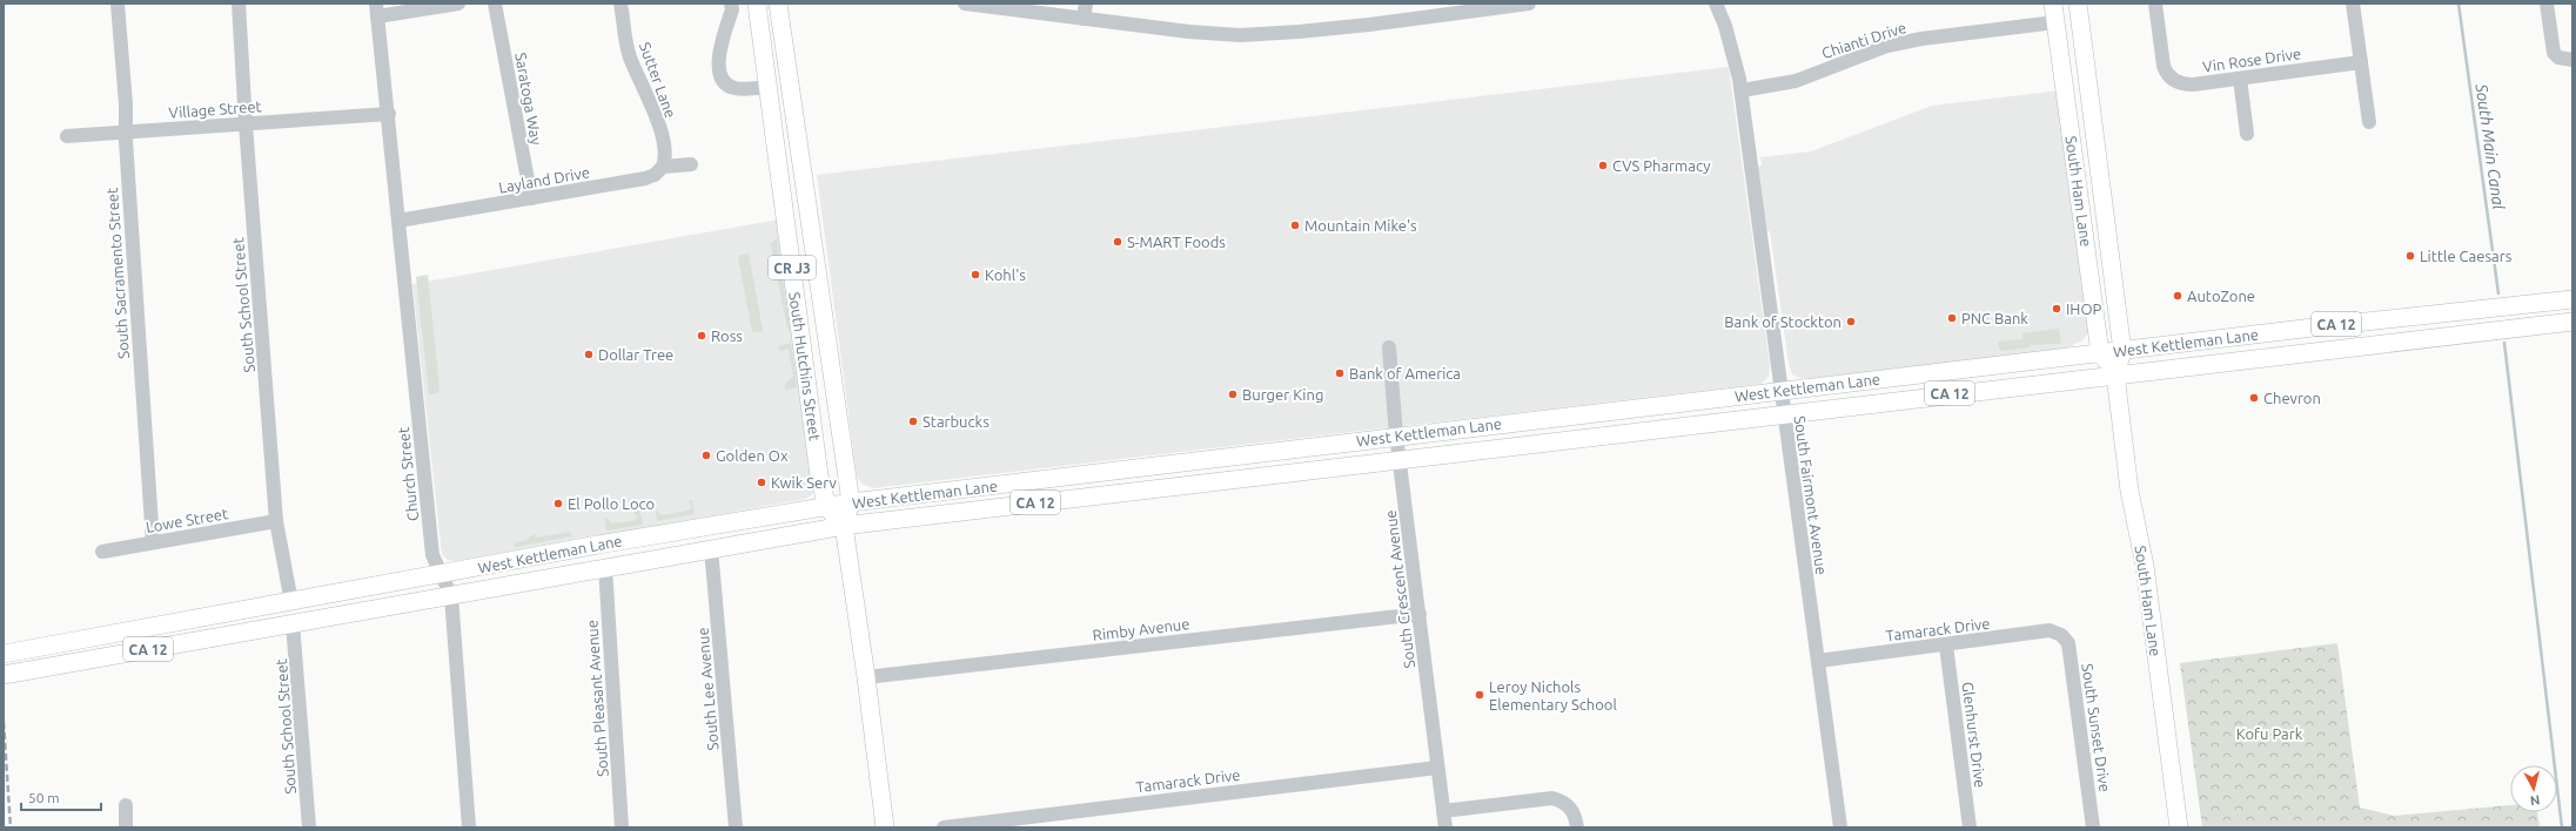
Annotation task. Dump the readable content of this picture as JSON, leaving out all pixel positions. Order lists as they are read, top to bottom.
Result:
{
  "streets": {
    "main road": [
      "South Ham Lane",
      "CR J3",
      "CA 12",
      "West Kettleman Lane",
      "South Hutchins Street"
    ],
    "street": [
      "Chianti Drive",
      "Vin Rose Drive",
      "Sutter Lane",
      "Saratoga Way",
      "Village Street",
      "Layland Drive",
      "South Sacramento Street",
      "South School Street",
      "Church Street",
      "South Fairmont Avenue",
      "Lowe Street",
      "South Crescent Avenue",
      "Rimby Avenue",
      "Tamarack Drive",
      "South Lee Avenue",
      "South Pleasant Avenue",
      "South Sunset Drive",
      "Glenhurst Drive"
    ]
  },
  "crossings": [
    ["Chianti Drive", "South Ham Lane"],
    ["Chianti Drive", "South Fairmont Avenue"],
    ["Sutter Lane", "Layland Drive"],
    ["Saratoga Way", "Layland Drive"],
    ["Village Street", "South Sacramento Street"],
    ["Village Street", "South School Street"],
    ["Village Street", "Church Street"],
    ["Layland Drive", "Church Street"],
    ["South Ham Lane", "West Kettleman Lane"],
    ["South Sacramento Street", "Lowe Street"],
    ["South School Street", "CA 12"],
    ["South School Street", "West Kettleman Lane"],
    ["South School Street", "Lowe Street"],
    ["CA 12", "West Kettleman Lane"],
    ["West Kettleman Lane", "South Hutchins Street"],
    ["West Kettleman Lane", "Church Street"],
    ["West Kettleman Lane", "South Fairmont Avenue"],
    ["West Kettleman Lane", "South Crescent Avenue"],
    ["West Kettleman Lane", "South Lee Avenue"],
    ["West Kettleman Lane", "South Pleasant Avenue"],
    ["South Hutchins Street", "Rimby Avenue"],
    ["South Fairmont Avenue", "Tamarack Drive"],
    ["South Crescent Avenue", "Rimby Avenue"],
    ["South Crescent Avenue", "Tamarack Drive"],
    ["Tamarack Drive", "South Sunset Drive"],
    ["Tamarack Drive", "Glenhurst Drive"]
  ],
  "water": ["South Main Canal"],
  "parks": ["Kofu Park"],
  "places": [
    "CVS Pharmacy",
    "Mountain Mike's",
    "S-MART Foods",
    "Little Caesars",
    "Kohl's",
    "AutoZone",
    "IHOP",
    "PNC Bank",
    "Bank of Stockton",
    "Ross",
    "Dollar Tree",
    "Bank of America",
    "Burger King",
    "Chevron",
    "Starbucks",
    "Golden Ox",
    "Kwik Serv",
    "El Pollo Loco",
    "Leroy Nichols Elementary School"
  ],
  "scale_bar": "50 m",
  "north": "bottom"
}
